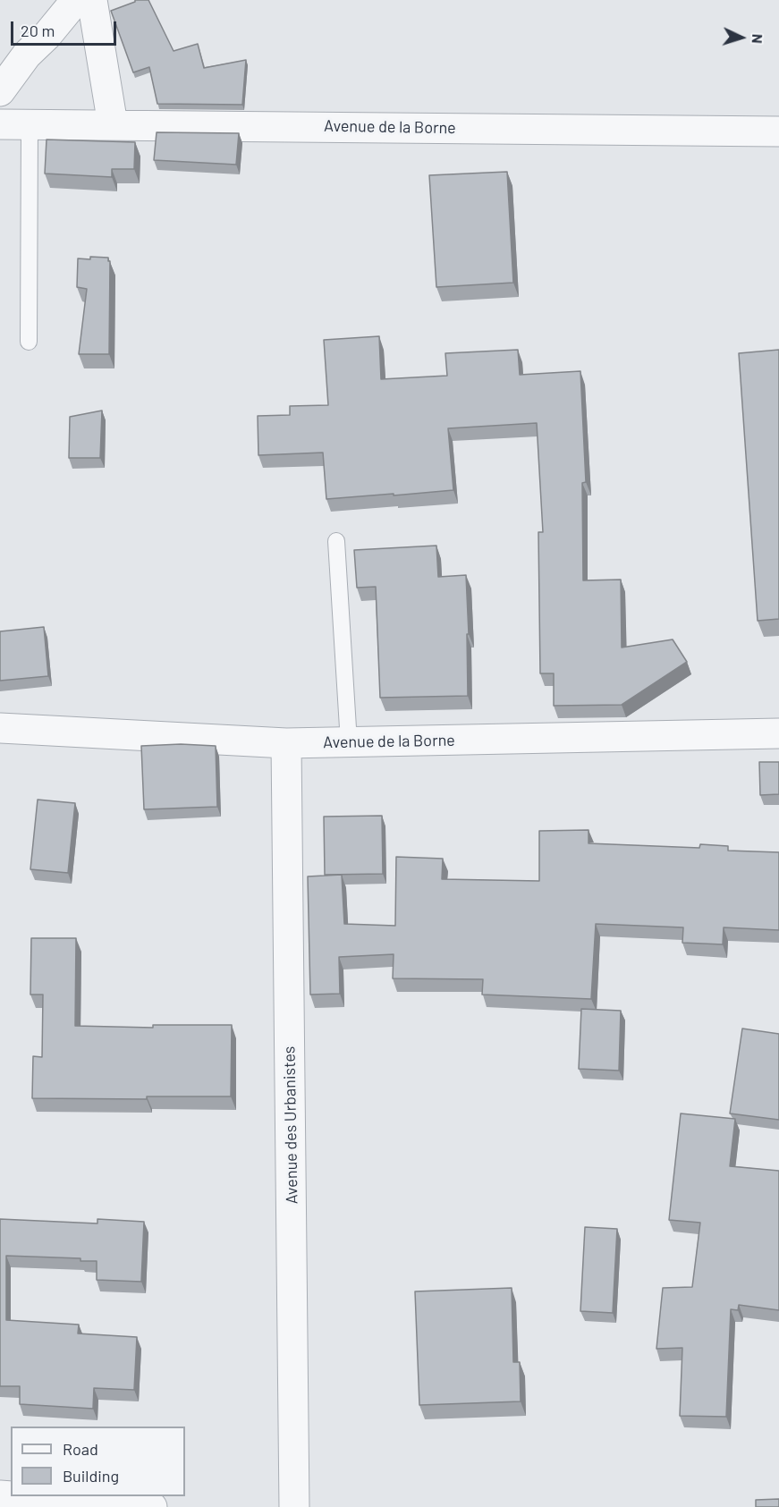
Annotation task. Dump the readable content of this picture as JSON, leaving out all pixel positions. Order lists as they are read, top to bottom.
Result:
{
  "streets": {
    "street": ["Avenue de la Borne", "Avenue des Urbanistes"]
  },
  "crossings": [
    ["Avenue de la Borne", "Avenue des Urbanistes"]
  ],
  "legend": ["Road", "Building"],
  "scale_bar": "20 m",
  "north": "right"
}
